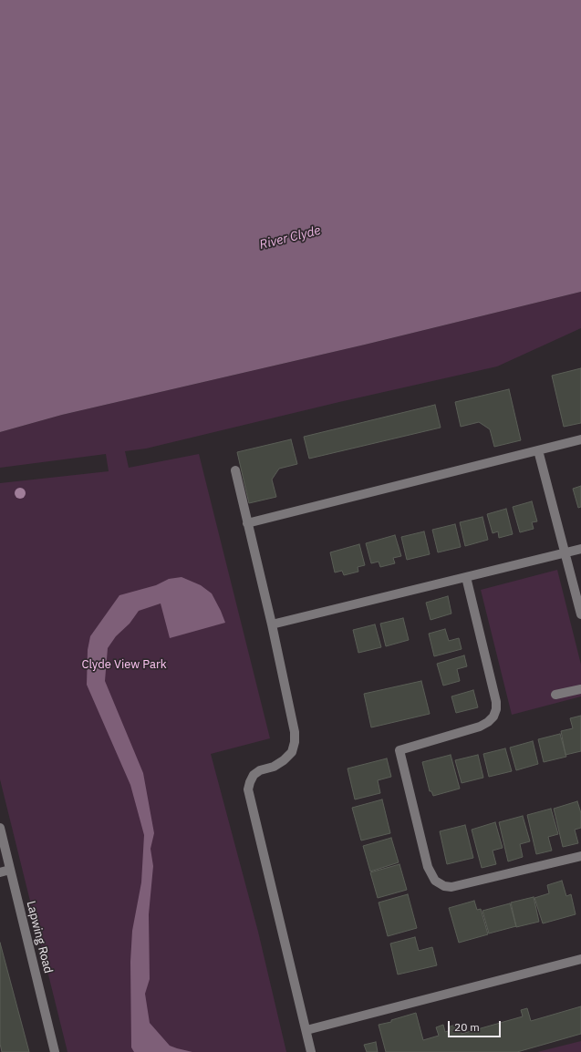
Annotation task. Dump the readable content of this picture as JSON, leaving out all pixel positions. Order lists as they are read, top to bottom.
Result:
{
  "streets": {
    "street": ["Lapwing Road"]
  },
  "water": ["River Clyde"],
  "parks": ["Clyde View Park"],
  "scale_bar": "20 m"
}
